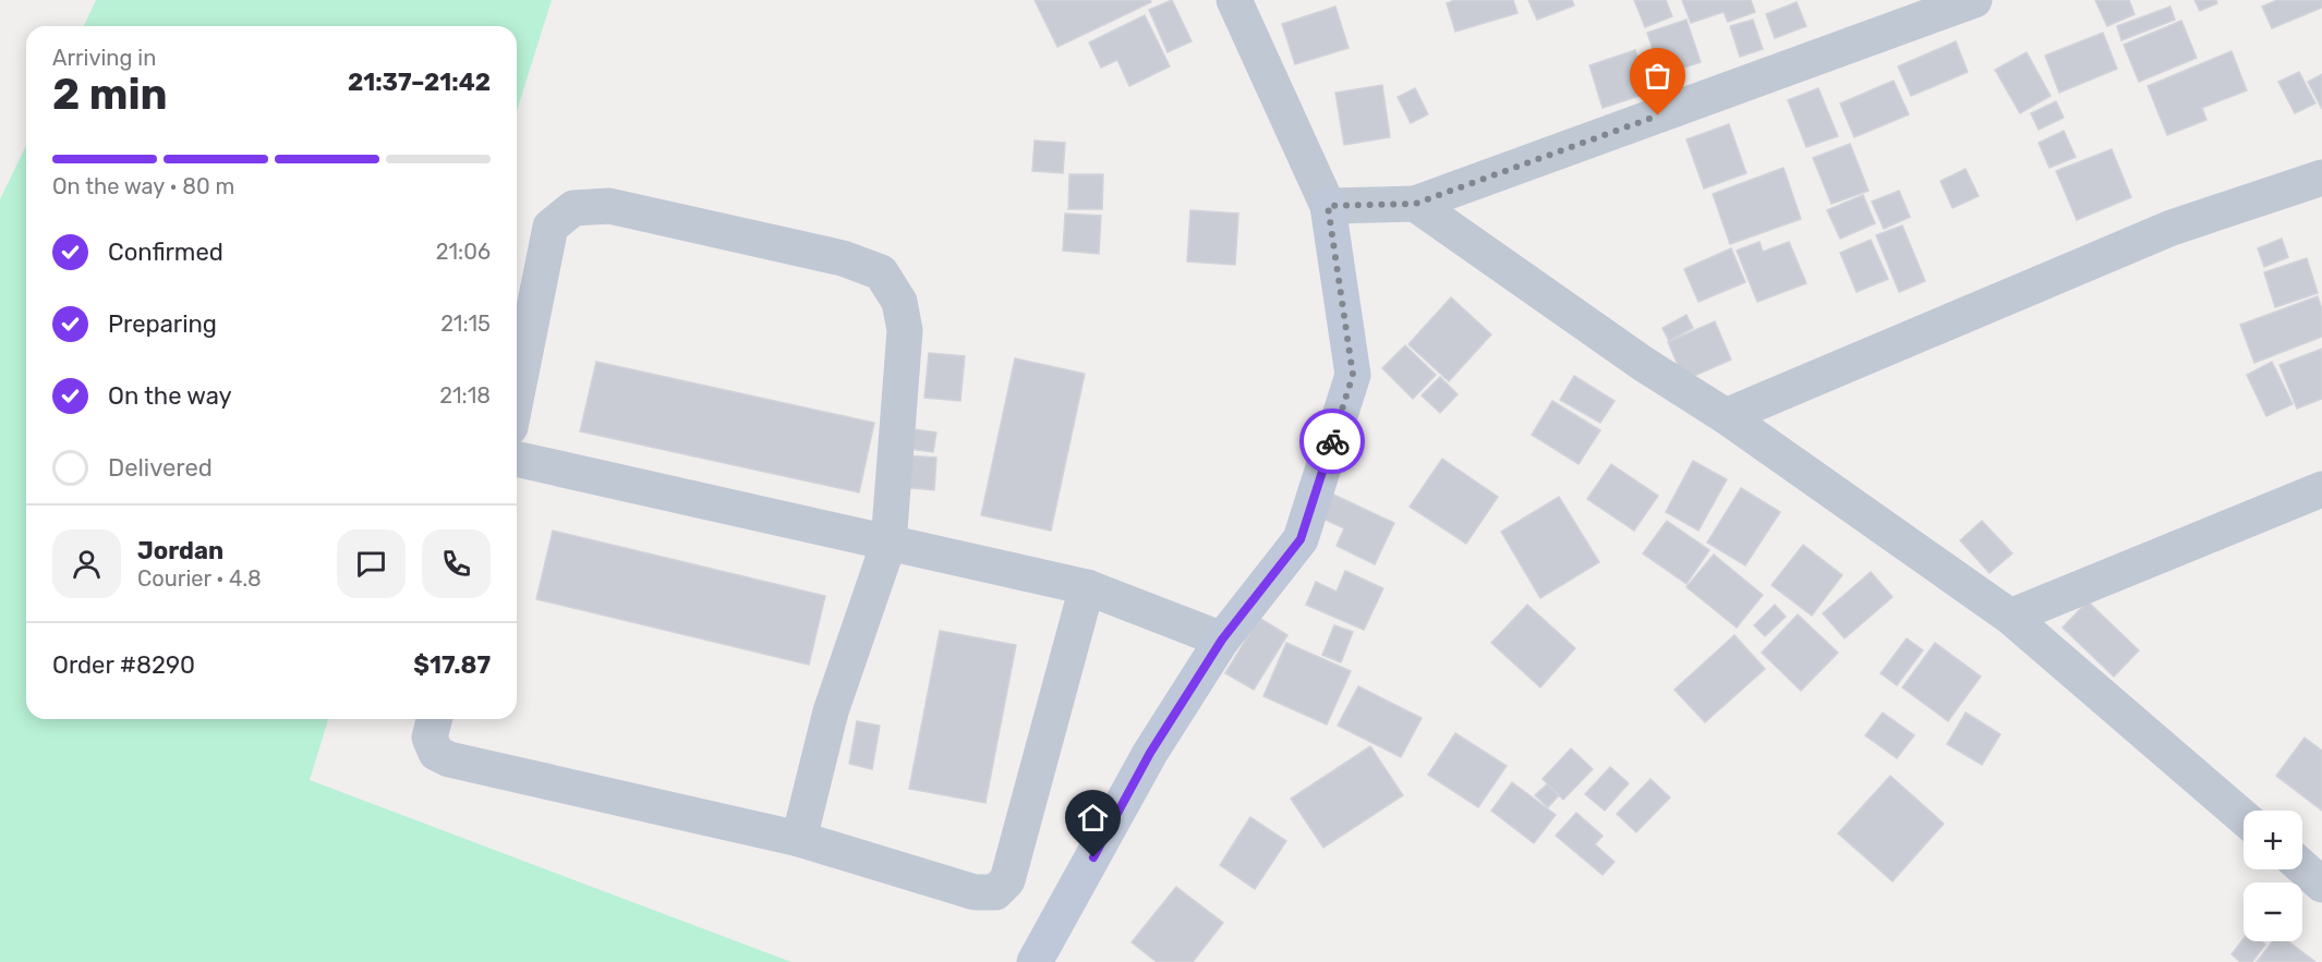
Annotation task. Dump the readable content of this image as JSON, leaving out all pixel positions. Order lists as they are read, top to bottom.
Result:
{
  "page": {
    "heading": ["2 min", "Arriving in", "21:37–21:42"],
    "panel": [
      "Jordan",
      "Courier · 4.8",
      "Order #8290",
      "$17.87"
    ],
    "bar": "On the way · 80 m",
    "list": [
      ["Confirmed", "21:06"],
      ["Preparing", "21:15"],
      ["On the way", "21:18"],
      "Delivered"
    ],
    "map_buttons": ["+", "−"]
  }
}
